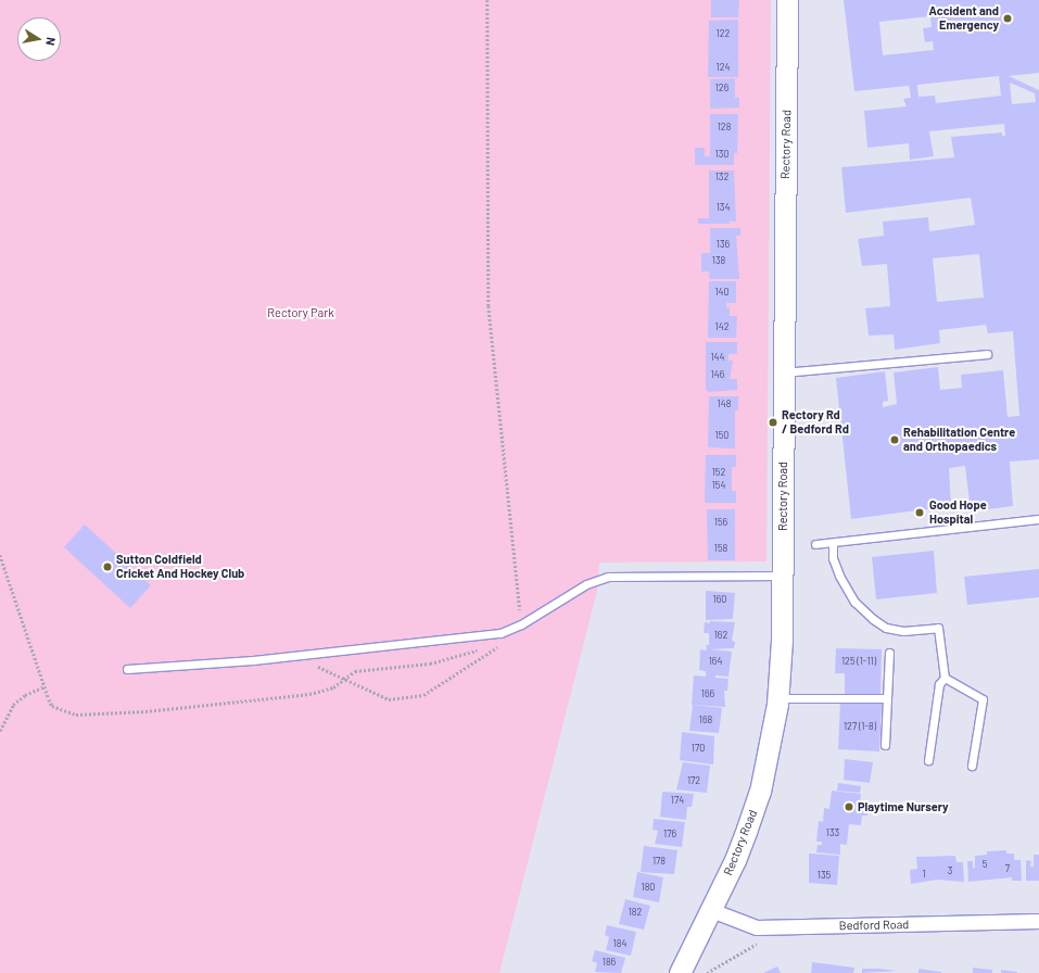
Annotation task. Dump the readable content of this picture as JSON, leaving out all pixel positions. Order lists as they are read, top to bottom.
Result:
{
  "streets": {
    "street": ["Rectory Road", "Bedford Road"]
  },
  "crossings": [
    ["Rectory Road", "Bedford Road"]
  ],
  "parks": ["Rectory Park"],
  "places": [
    "Accident and Emergency",
    "Rectory Rd / Bedford Rd",
    "Rehabilitation Centre and Orthopaedics",
    "Good Hope Hospital",
    "Sutton Coldfield Cricket And Hockey Club",
    "Playtime Nursery"
  ],
  "house_numbers": [
    "122",
    "124",
    "126",
    "128",
    "130",
    "132",
    "134",
    "136",
    "138",
    "140",
    "142",
    "144",
    "146",
    "148",
    "150",
    "152",
    "154",
    "156",
    "158",
    "160",
    "162",
    "164",
    "125 (1-11)",
    "166",
    "168",
    "127 (1-8)",
    "170",
    "172",
    "174",
    "133",
    "176",
    "178",
    "5",
    "7",
    "3",
    "1",
    "135",
    "180",
    "182",
    "184",
    "186"
  ],
  "north": "right"
}
